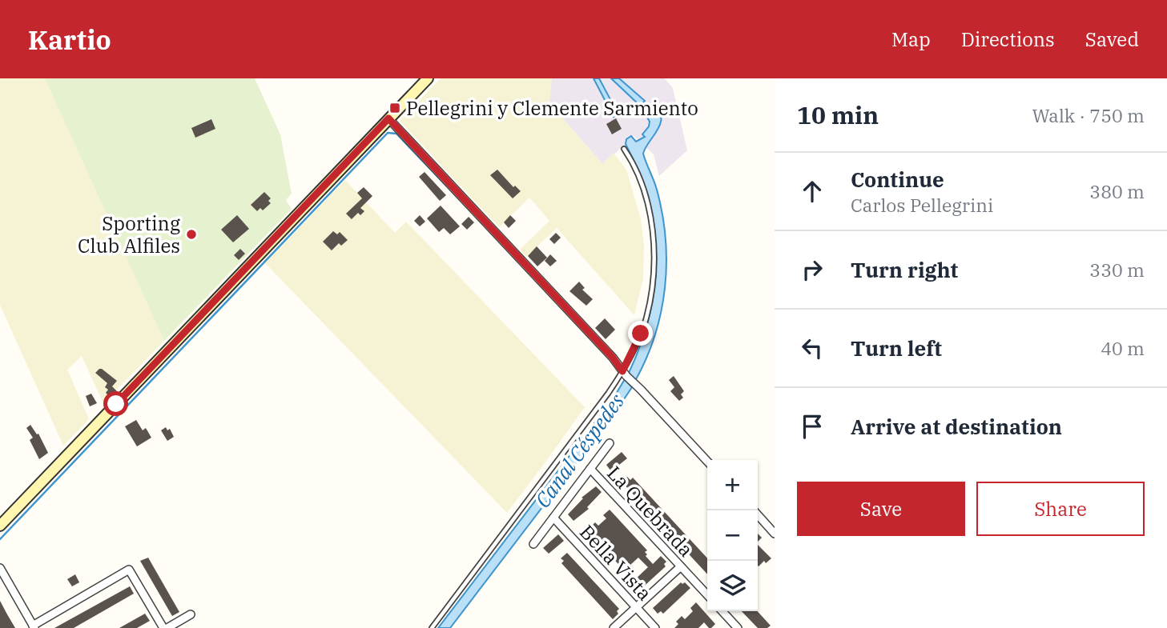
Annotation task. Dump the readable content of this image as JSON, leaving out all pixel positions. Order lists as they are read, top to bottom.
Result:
{
  "streets": {
    "street": ["La Quebrada", "Bella Vista"]
  },
  "water": ["Canal Céspedes"],
  "places": {
    "transit": ["Pellegrini y Clemente Sarmiento"],
    "other": ["Sporting Club Alfiles"]
  },
  "page": {
    "header": "Kartio",
    "nav": ["Map", "Directions", "Saved"],
    "heading": ["10 min", "Walk · 750 m"],
    "list": [
      ["Continue", "Carlos Pellegrini", "380 m"],
      ["Turn right", "330 m"],
      ["Turn left", "40 m"],
      "Arrive at destination"
    ],
    "map_buttons": ["+", "−"],
    "buttons": ["Save", "Share"]
  }
}
